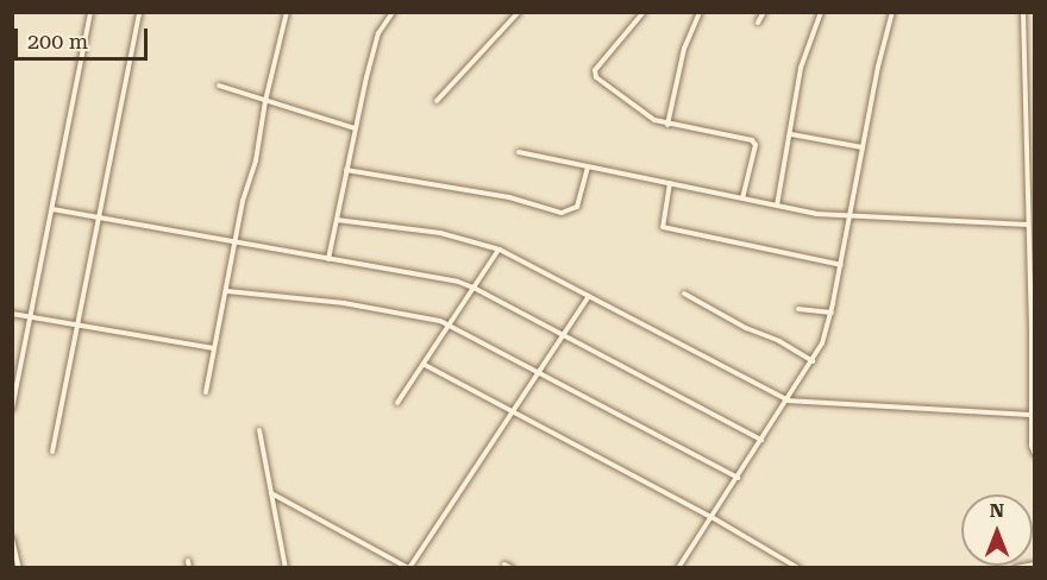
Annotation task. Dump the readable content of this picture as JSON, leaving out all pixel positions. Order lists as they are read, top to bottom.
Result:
{
  "scale_bar": "200 m",
  "north": "top"
}
